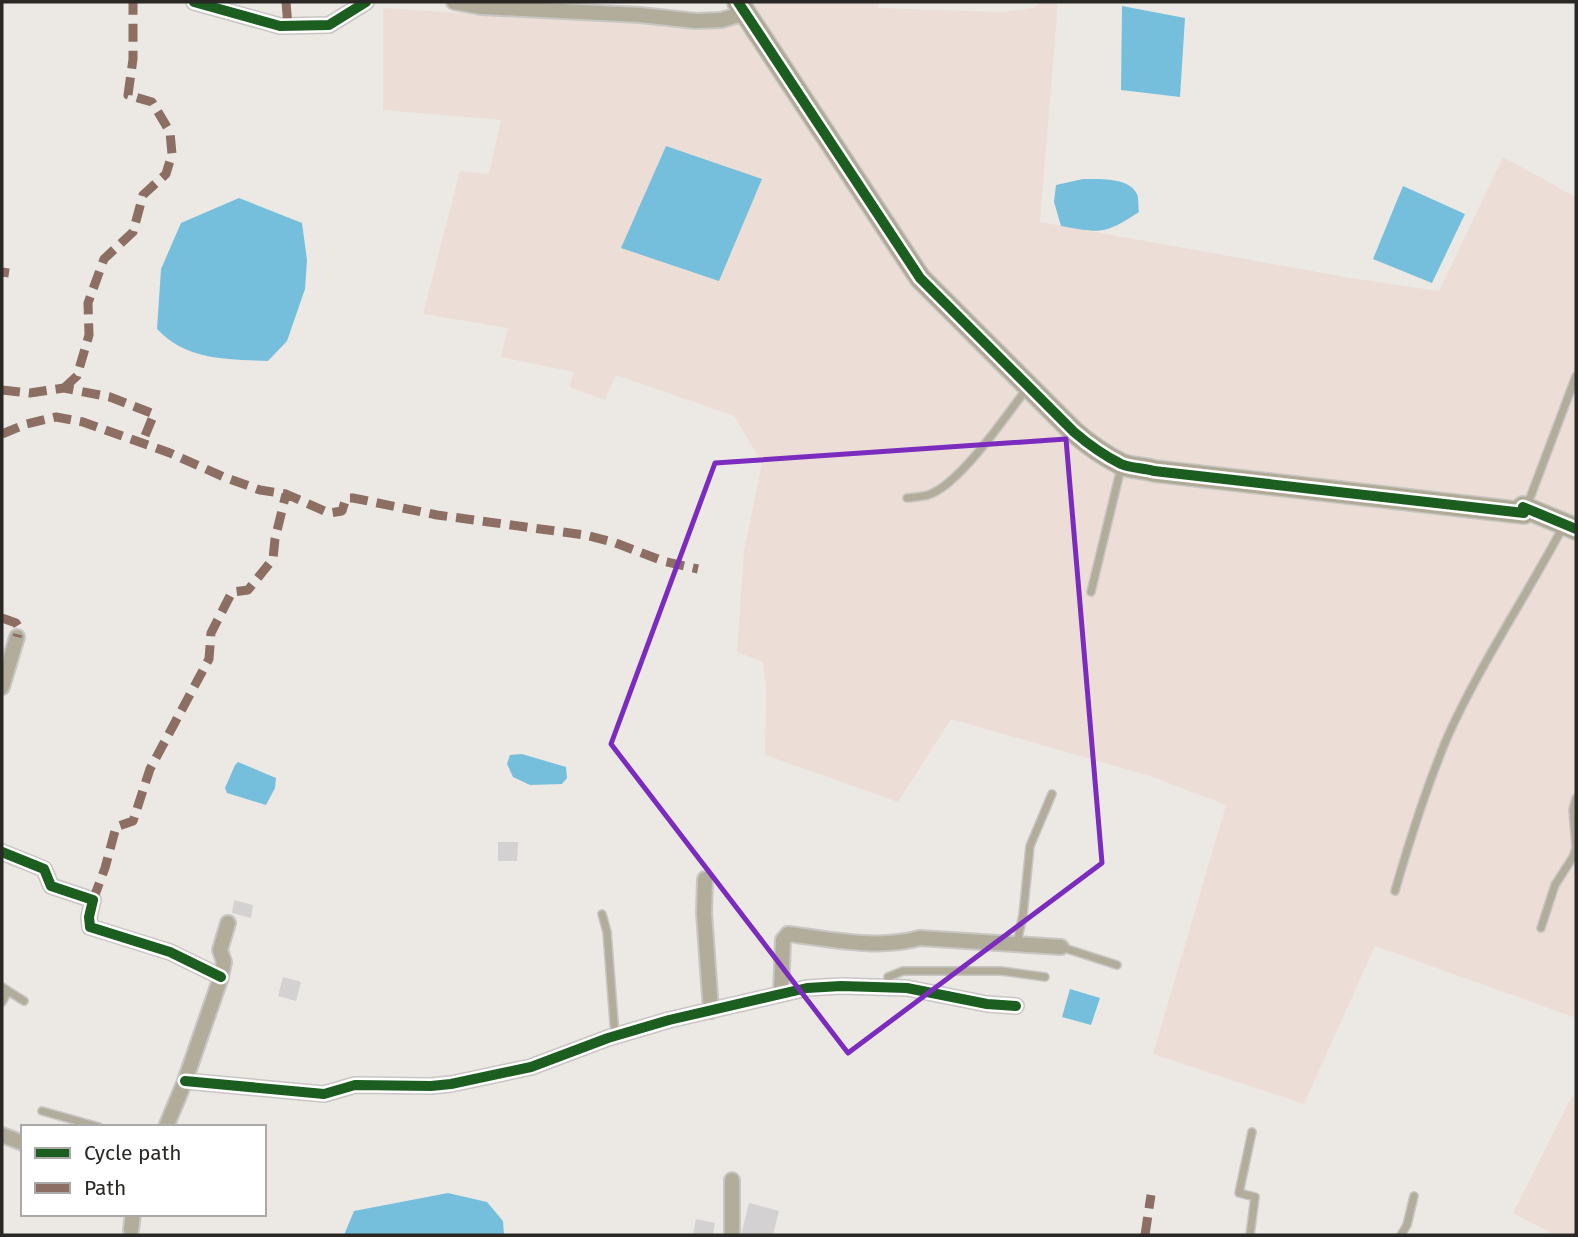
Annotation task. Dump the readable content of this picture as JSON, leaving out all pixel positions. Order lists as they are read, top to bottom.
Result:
{
  "legend": ["Cycle path", "Path"]
}
